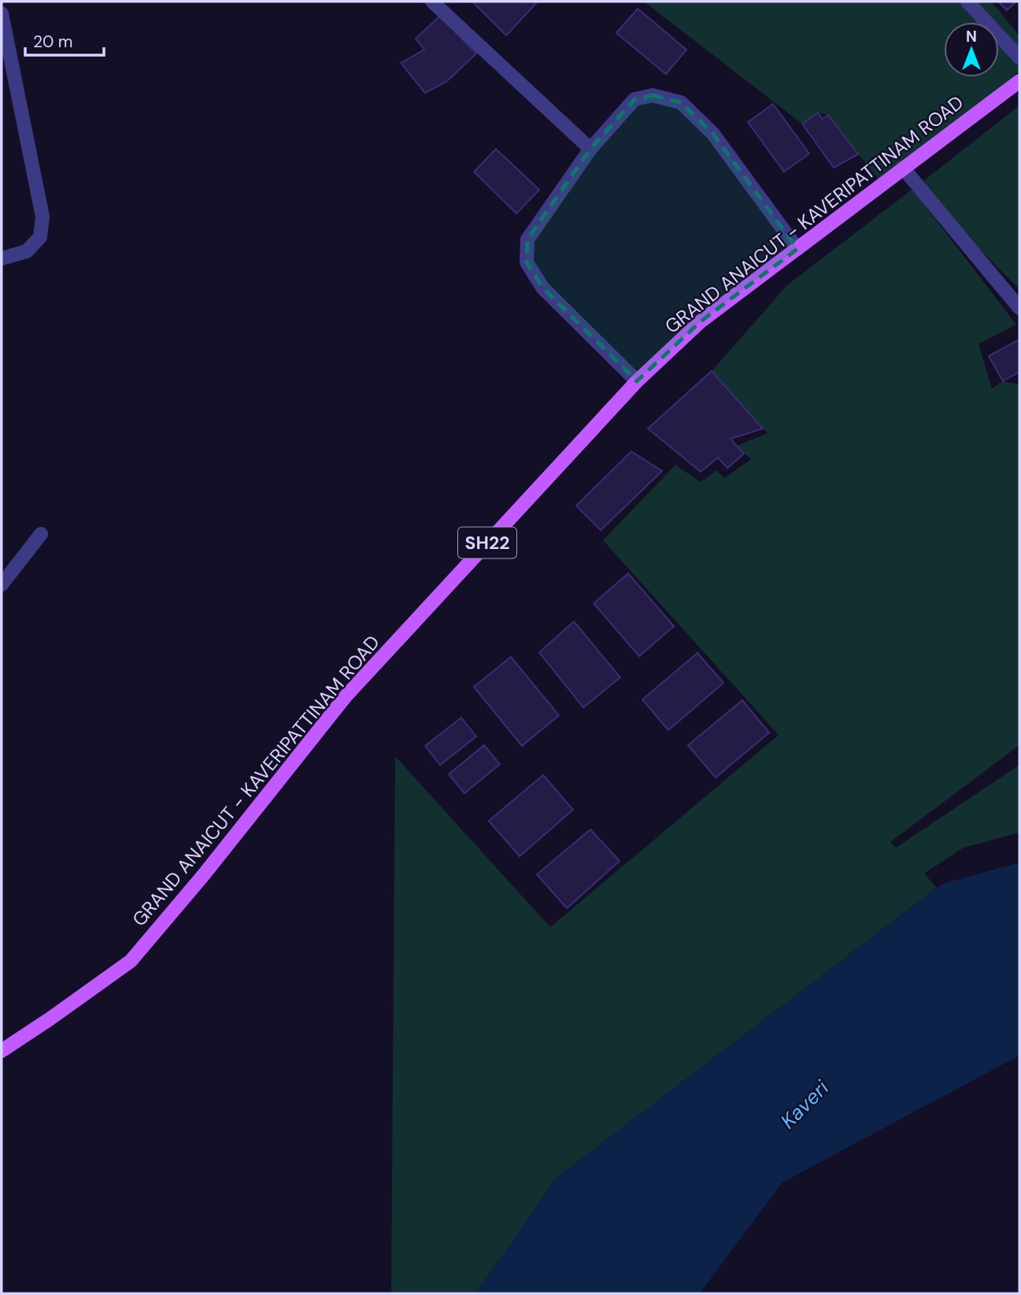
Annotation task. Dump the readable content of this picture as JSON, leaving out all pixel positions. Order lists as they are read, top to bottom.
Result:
{
  "streets": {
    "main road": ["GRAND ANAICUT - KAVERIPATTINAM ROAD", "SH22"]
  },
  "water": ["Kaveri"],
  "scale_bar": "20 m",
  "north": "top"
}
